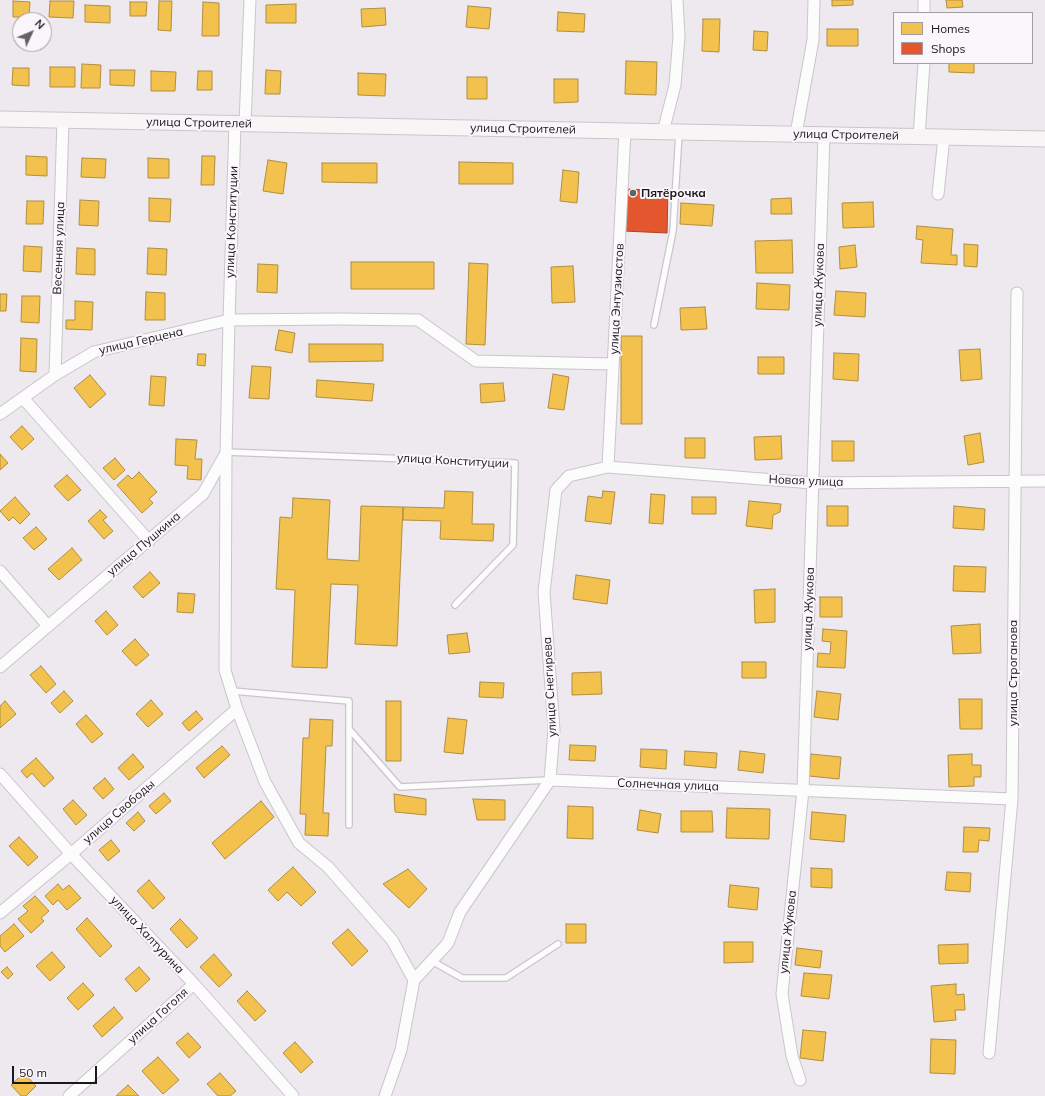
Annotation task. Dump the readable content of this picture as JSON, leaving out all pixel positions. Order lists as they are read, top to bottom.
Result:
{
  "streets": {
    "main road": ["улица Строителей"],
    "street": [
      "улица Конституции",
      "Весенняя улица",
      "улица Жукова",
      "улица Энтузиастов",
      "улица Герцена",
      "Новая улица",
      "улица Пушкина",
      "улица Строганова",
      "улица Снегирева",
      "Солнечная улица",
      "улица Свободы",
      "улица Халтурина",
      "улица Гоголя"
    ]
  },
  "crossings": [
    ["улица Строителей", "улица Конституции"],
    ["улица Строителей", "Весенняя улица"],
    ["улица Строителей", "улица Жукова"],
    ["улица Строителей", "улица Энтузиастов"],
    ["улица Конституции", "улица Герцена"],
    ["улица Конституции", "улица Пушкина"],
    ["улица Конституции", "улица Снегирева"],
    ["улица Конституции", "улица Свободы"],
    ["Весенняя улица", "улица Герцена"],
    ["улица Жукова", "Новая улица"],
    ["улица Жукова", "Солнечная улица"],
    ["улица Энтузиастов", "Новая улица"],
    ["Новая улица", "улица Строганова"],
    ["Новая улица", "улица Снегирева"],
    ["улица Строганова", "Солнечная улица"],
    ["улица Снегирева", "Солнечная улица"],
    ["улица Свободы", "улица Халтурина"],
    ["улица Халтурина", "улица Гоголя"]
  ],
  "places": ["Пятёрочка"],
  "legend": ["Homes", "Shops"],
  "scale_bar": "50 m",
  "north": "top right"
}
